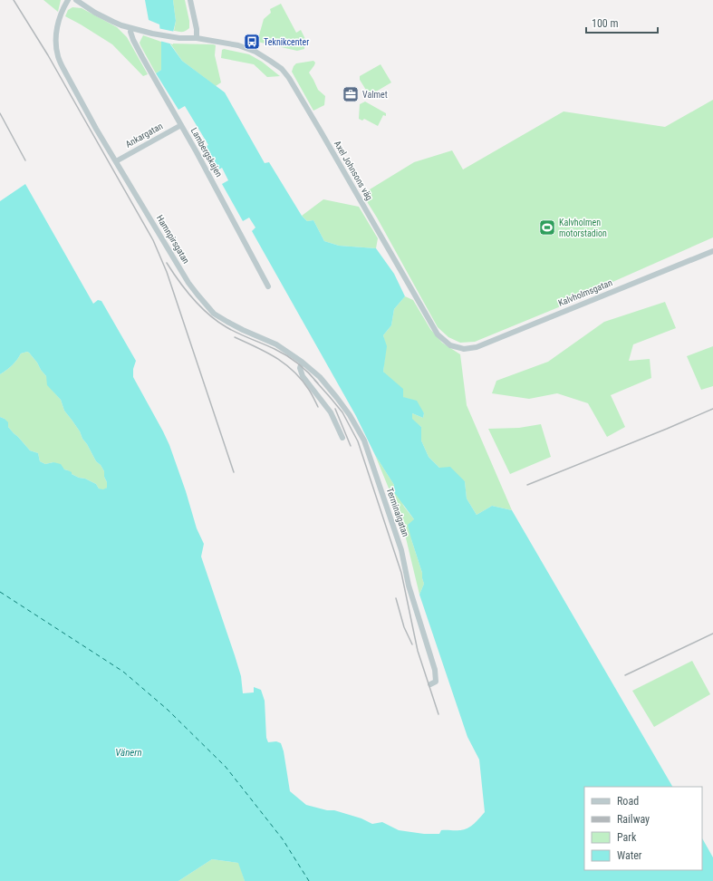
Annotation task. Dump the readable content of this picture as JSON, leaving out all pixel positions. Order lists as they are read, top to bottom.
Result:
{
  "streets": {
    "street": [
      "Ankargatan",
      "Lambergskajen",
      "Axel Johnsons väg",
      "Hamnpirsgatan",
      "Kalvholmsgatan",
      "Terminalgatan"
    ]
  },
  "crossings": [
    ["Ankargatan", "Lambergskajen"],
    ["Ankargatan", "Hamnpirsgatan"],
    ["Lambergskajen", "Axel Johnsons väg"],
    ["Axel Johnsons väg", "Kalvholmsgatan"],
    ["Hamnpirsgatan", "Terminalgatan"]
  ],
  "water": ["Vänern"],
  "places": {
    "bus stop": ["Teknikcenter"],
    "office": ["Valmet"],
    "sports": ["Kalvholmen motorstadion"]
  },
  "legend": [
    "Road",
    "Railway",
    "Park",
    "Water"
  ],
  "scale_bar": "100 m"
}
